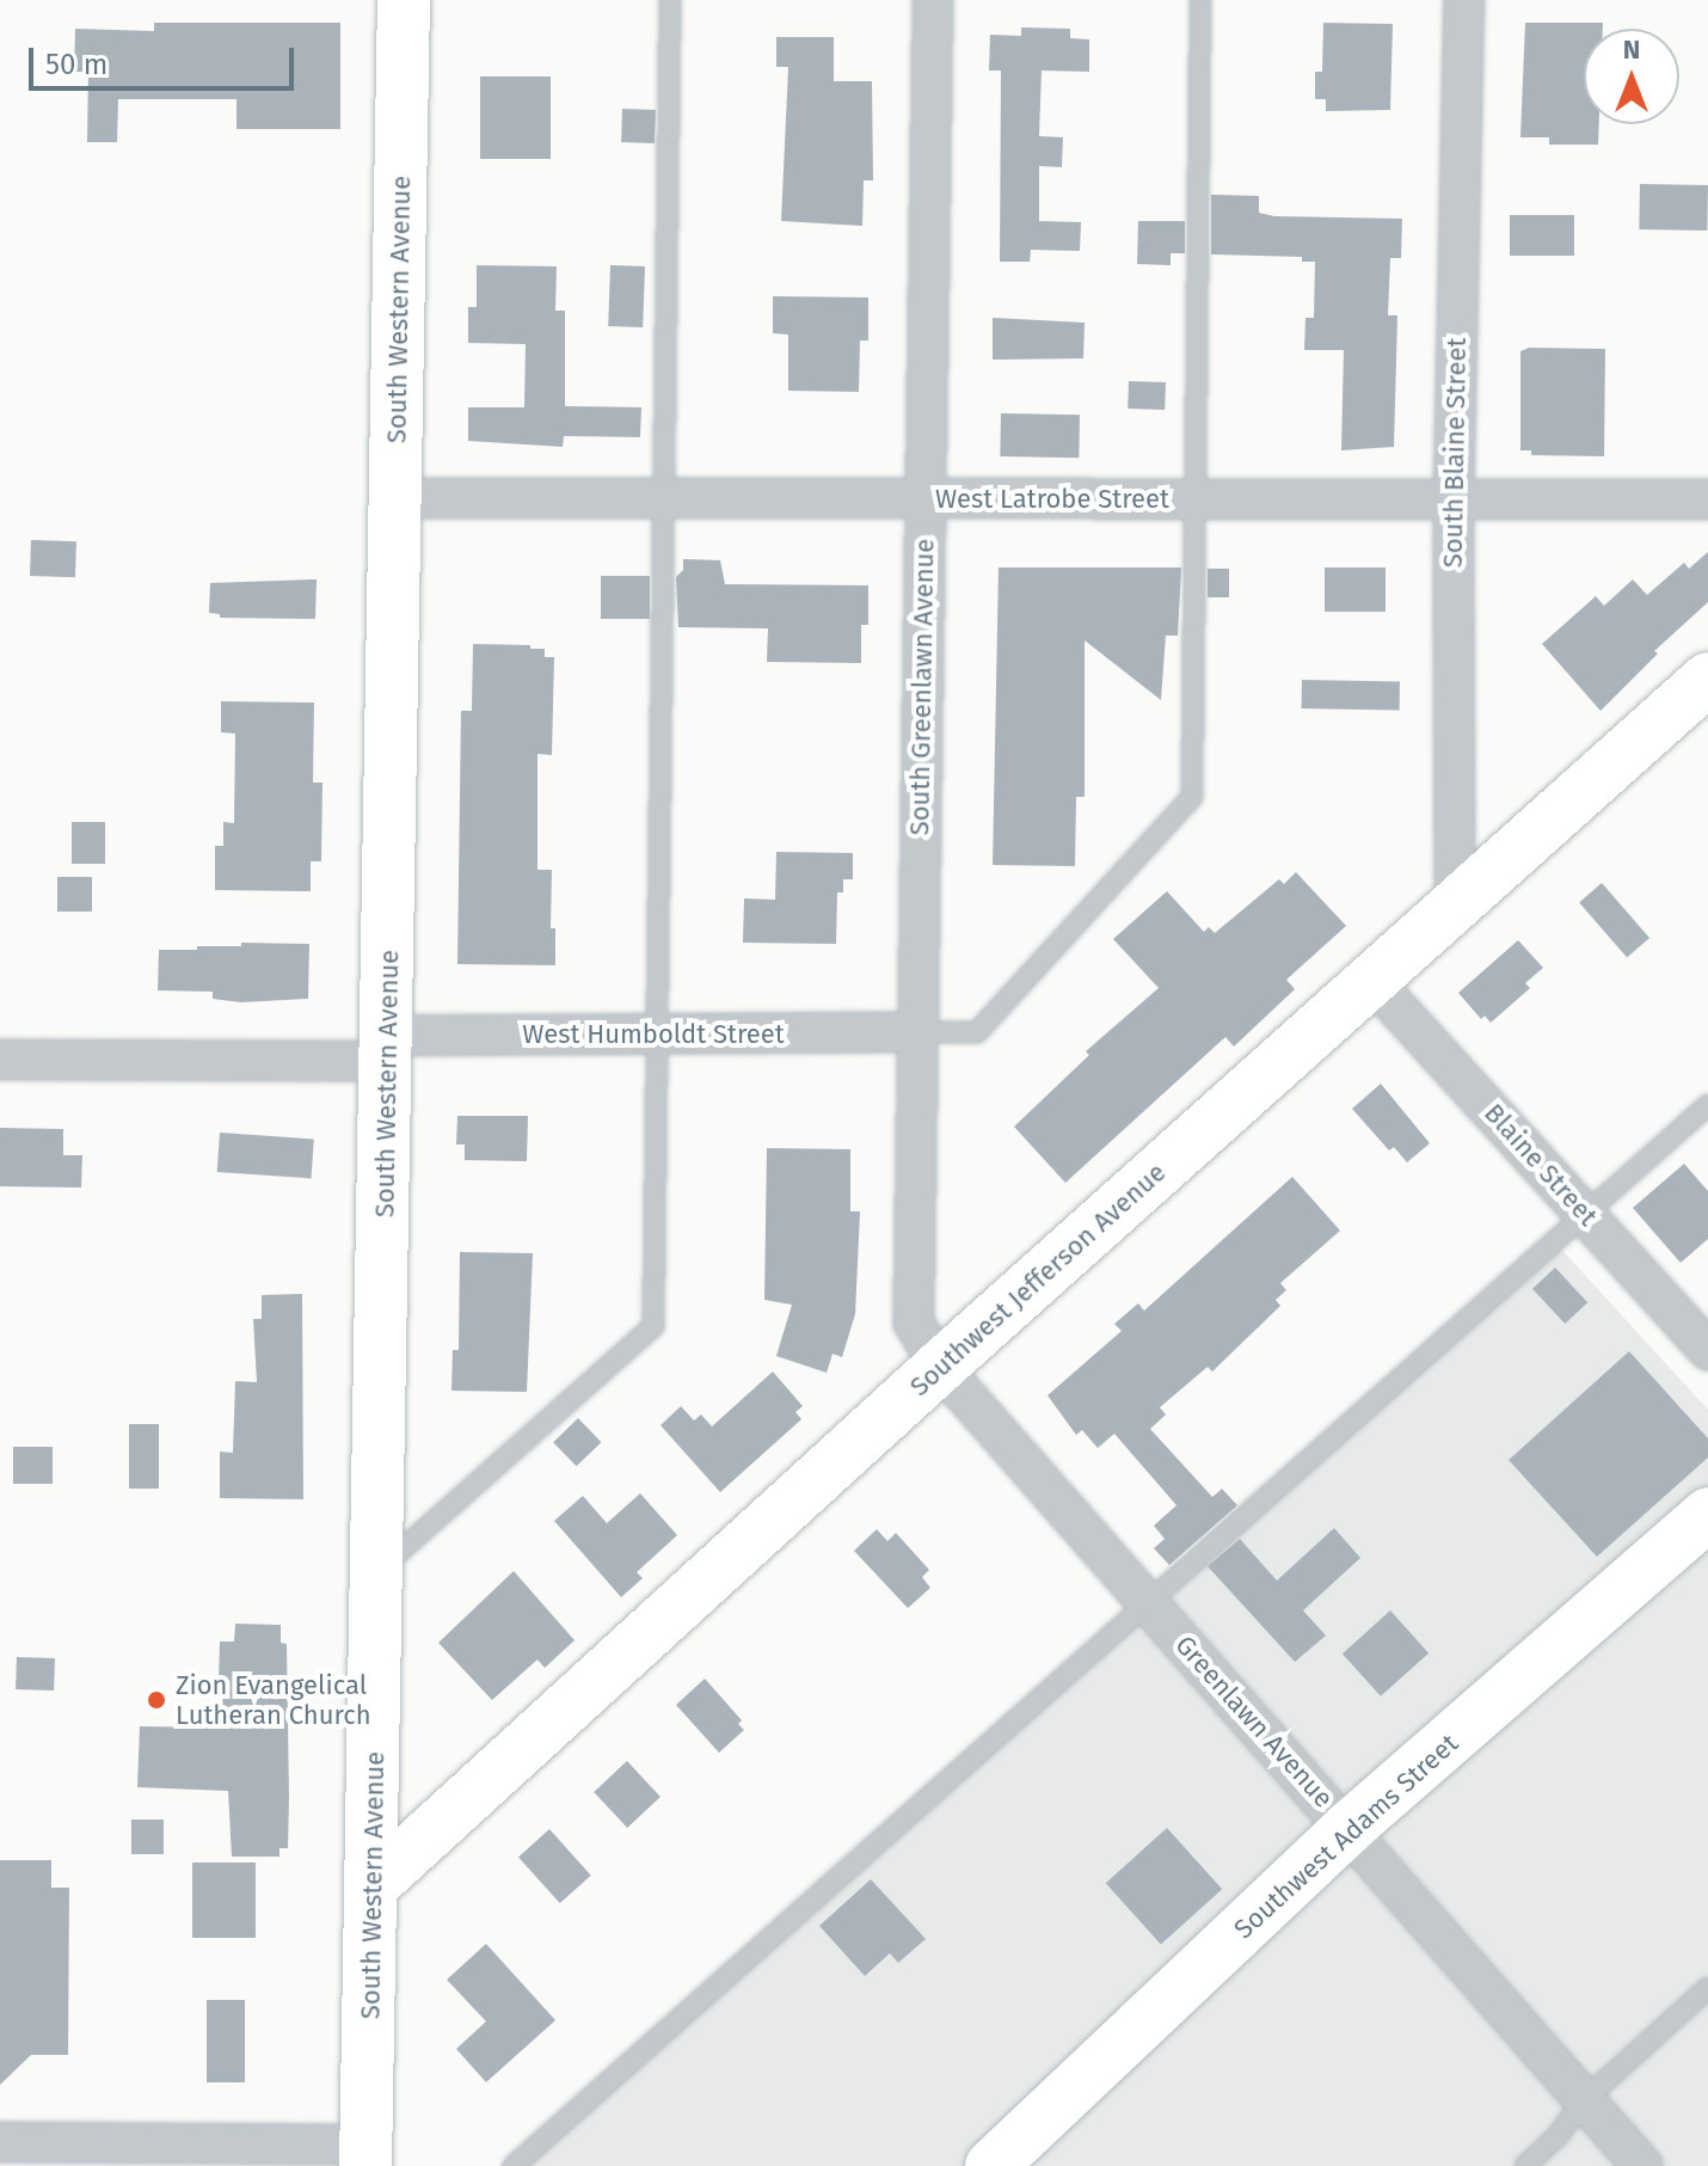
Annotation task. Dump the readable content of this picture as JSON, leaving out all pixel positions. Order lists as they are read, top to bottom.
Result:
{
  "streets": {
    "main road": ["South Western Avenue", "Southwest Jefferson Avenue", "Southwest Adams Street"],
    "street": [
      "South Blaine Street",
      "West Latrobe Street",
      "South Greenlawn Avenue",
      "West Humboldt Street",
      "Blaine Street",
      "Greenlawn Avenue"
    ]
  },
  "crossings": [
    ["South Western Avenue", "West Latrobe Street"],
    ["South Western Avenue", "West Humboldt Street"],
    ["South Western Avenue", "Southwest Jefferson Avenue"],
    ["South Blaine Street", "West Latrobe Street"],
    ["South Blaine Street", "Southwest Jefferson Avenue"],
    ["West Latrobe Street", "South Greenlawn Avenue"],
    ["South Greenlawn Avenue", "West Humboldt Street"],
    ["South Greenlawn Avenue", "Southwest Jefferson Avenue"],
    ["South Greenlawn Avenue", "Greenlawn Avenue"],
    ["Blaine Street", "Southwest Jefferson Avenue"],
    ["Southwest Jefferson Avenue", "Greenlawn Avenue"],
    ["Greenlawn Avenue", "Southwest Adams Street"]
  ],
  "places": ["Zion Evangelical Lutheran Church"],
  "scale_bar": "50 m",
  "north": "top"
}
